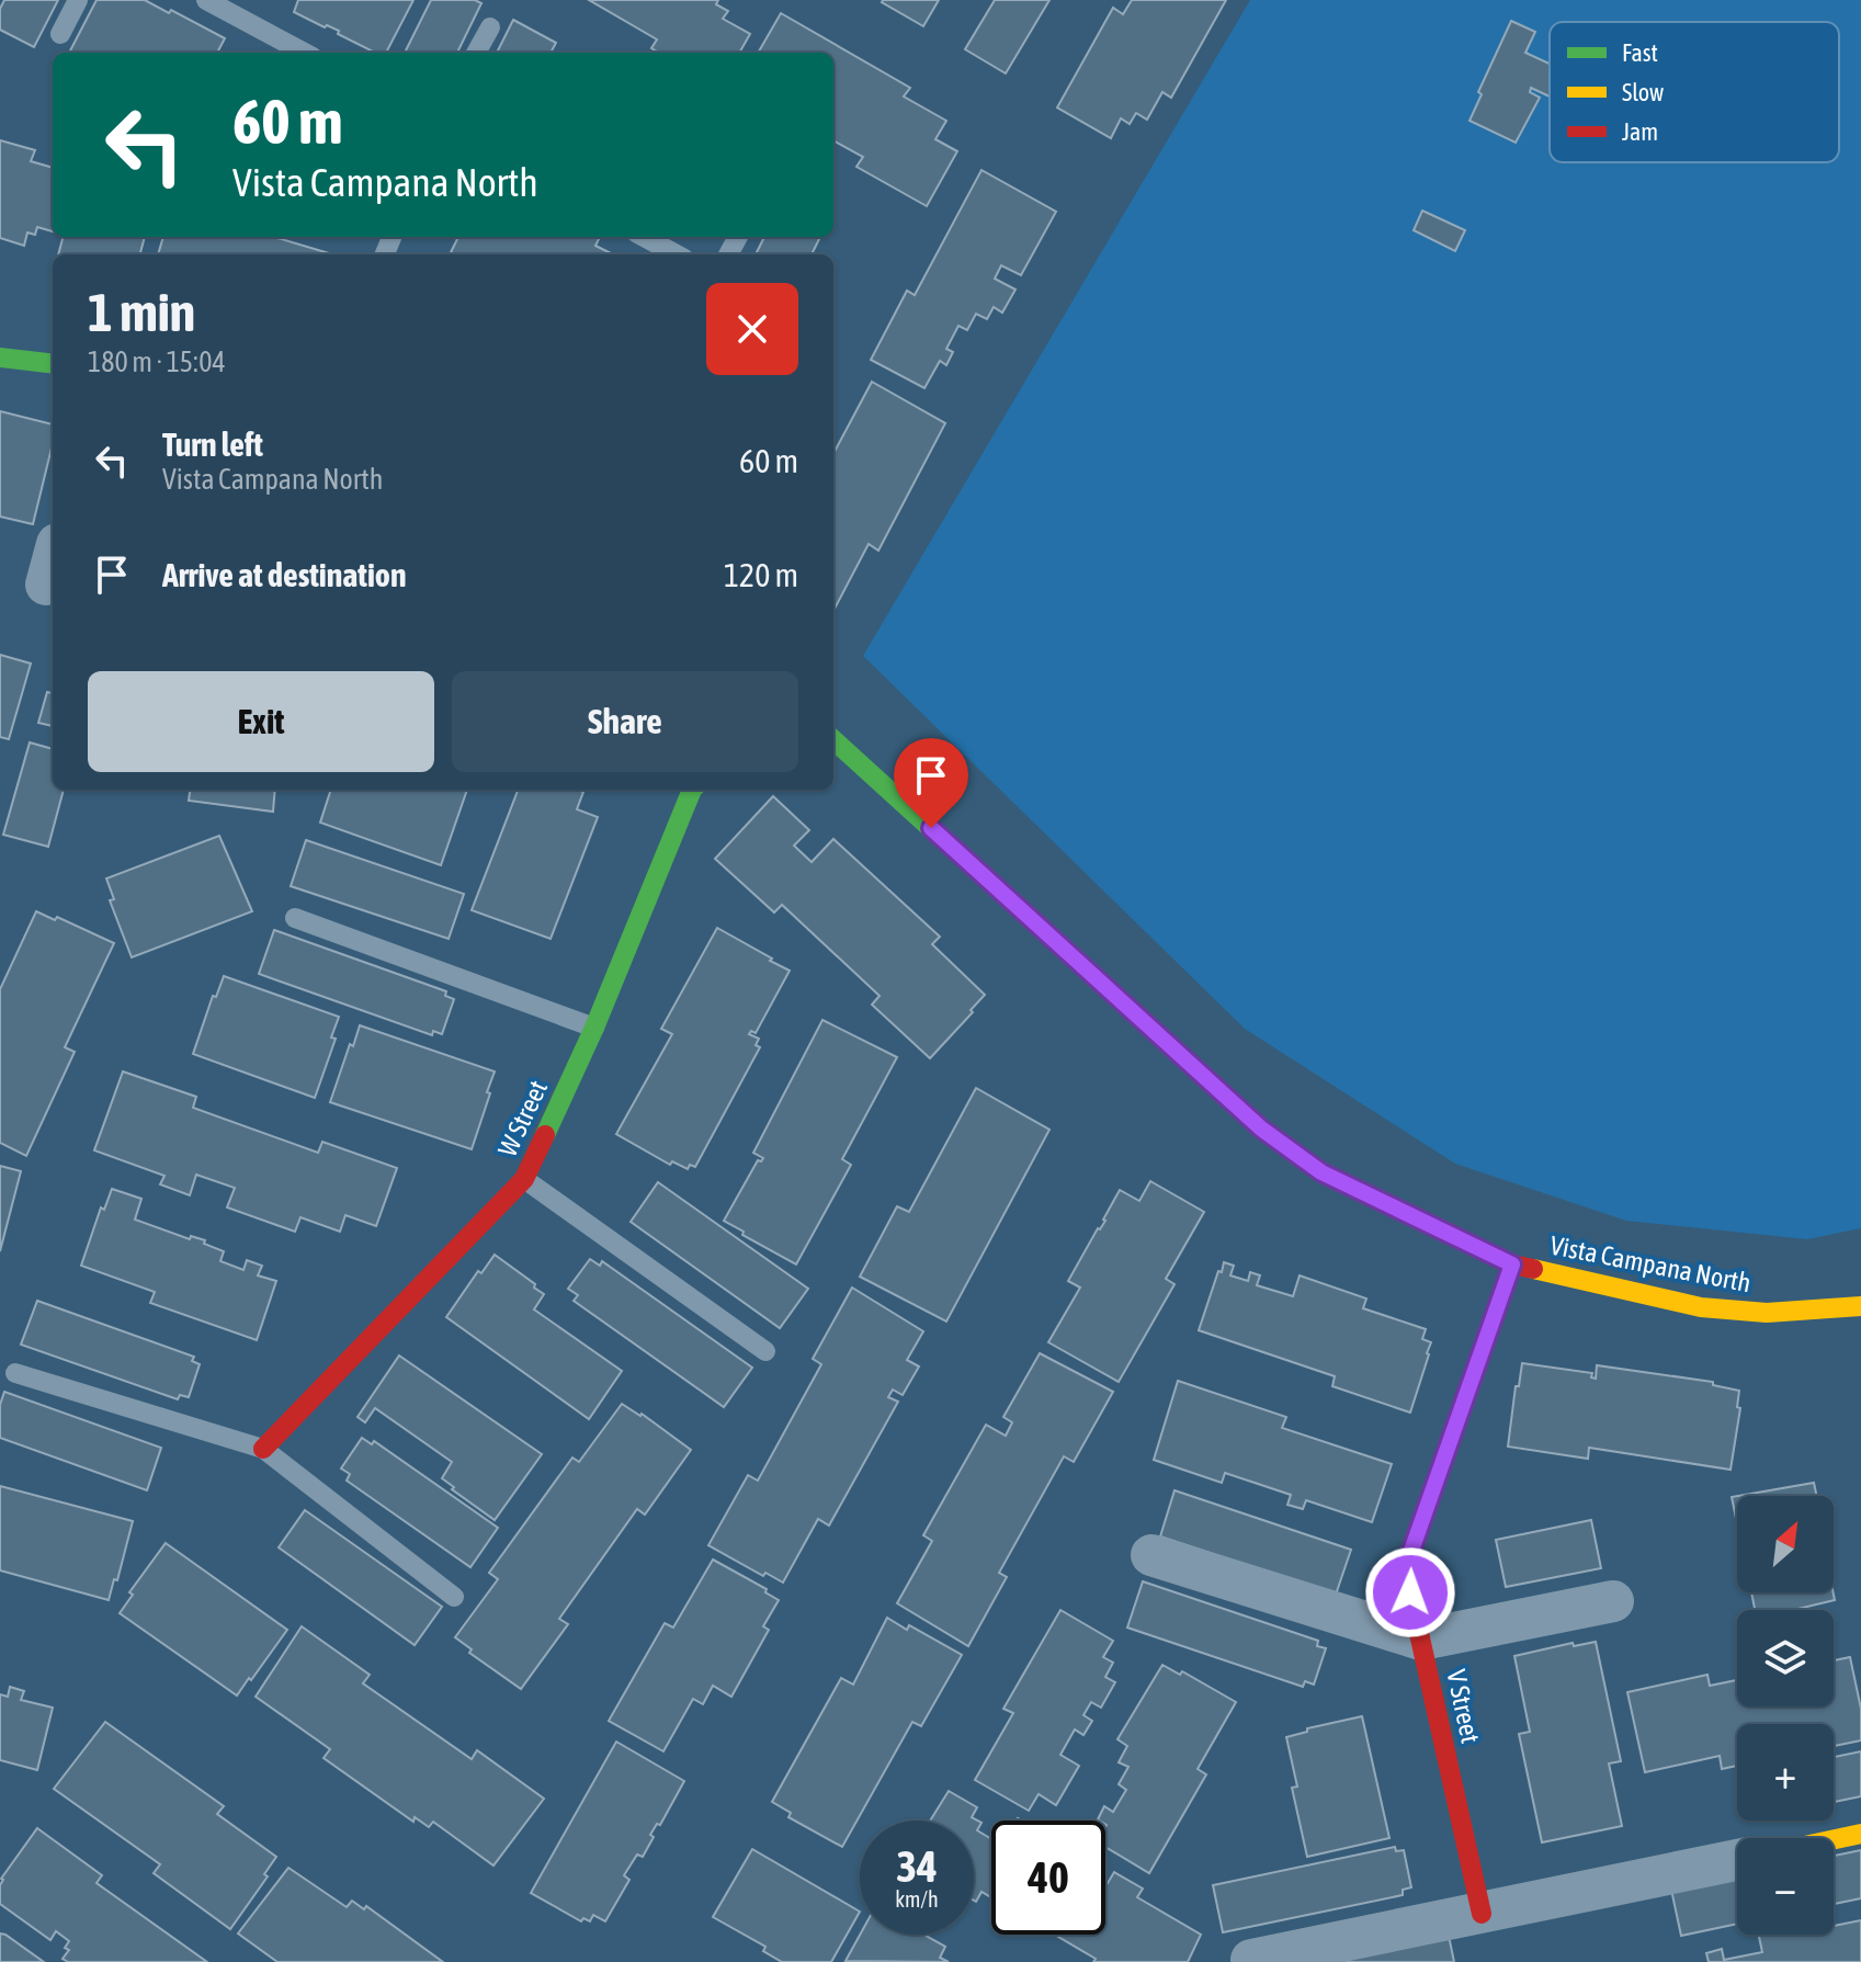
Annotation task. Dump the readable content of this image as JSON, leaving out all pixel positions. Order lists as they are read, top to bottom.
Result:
{
  "streets": {
    "street": ["W Street", "Vista Campana North", "V Street"]
  },
  "crossings": [
    ["Vista Campana North", "V Street"]
  ],
  "legend": ["Fast", "Slow", "Jam"],
  "north": "top right",
  "page": {
    "turn": ["60 m", "Vista Campana North"],
    "heading": ["1 min", "180 m · 15:04"],
    "list": [
      {
        "name": "Turn left",
        "note": "Vista Campana North",
        "value": "60 m"
      },
      {
        "name": "Arrive at destination",
        "value": "120 m"
      }
    ],
    "buttons": ["Exit", "Share"],
    "map_buttons": ["+", "−"],
    "speed": "34 km/h",
    "limit": "40"
  }
}
